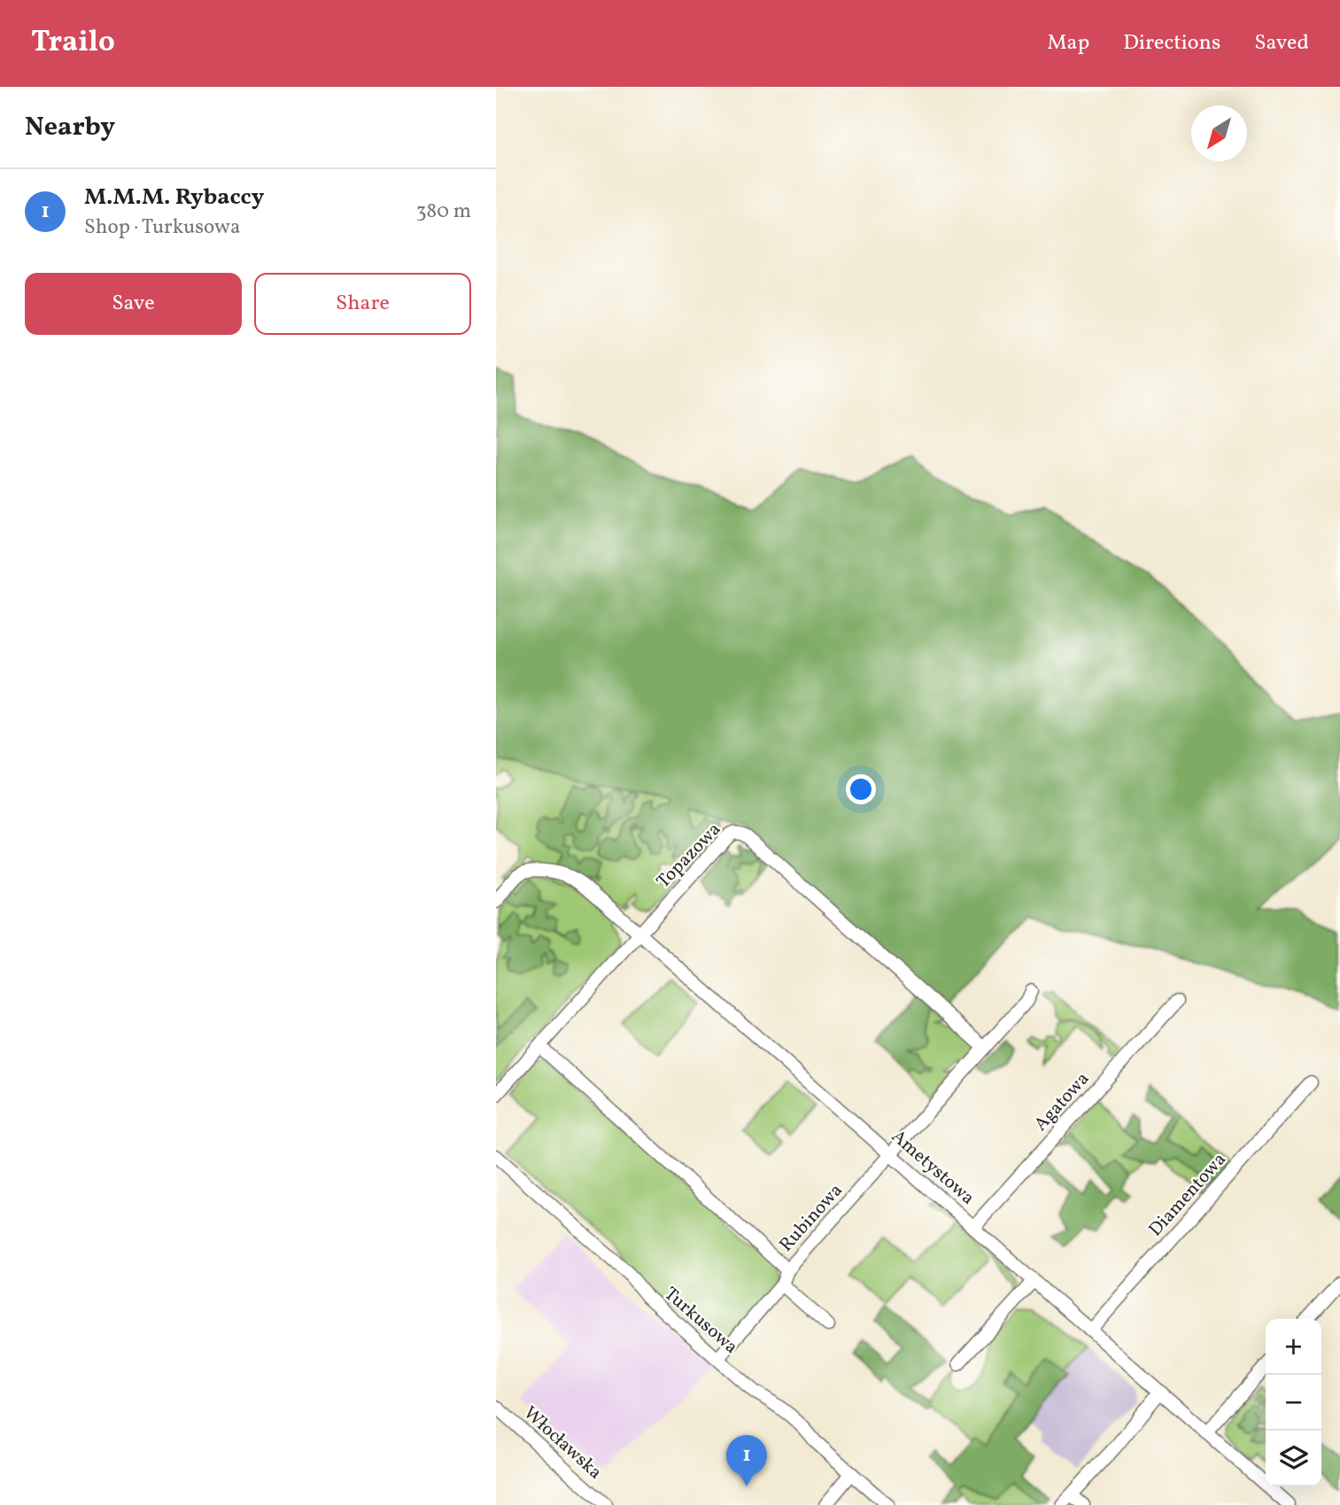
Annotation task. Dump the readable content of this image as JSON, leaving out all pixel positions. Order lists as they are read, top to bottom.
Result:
{
  "streets": {
    "street": [
      "Topazowa",
      "Agatowa",
      "Ametystowa",
      "Diamentowa",
      "Rubinowa",
      "Turkusowa",
      "Włocławska"
    ]
  },
  "crossings": [
    ["Topazowa", "Ametystowa"],
    ["Topazowa", "Rubinowa"],
    ["Agatowa", "Ametystowa"],
    ["Ametystowa", "Diamentowa"],
    ["Ametystowa", "Rubinowa"]
  ],
  "north": "bottom left",
  "page": {
    "header": "Trailo",
    "nav": ["Map", "Directions", "Saved"],
    "heading": "Nearby",
    "list": [
      {
        "mark": "1",
        "name": "M.M.M. Rybaccy",
        "note": "Shop · Turkusowa",
        "value": "380 m"
      }
    ],
    "buttons": ["Save", "Share"],
    "map_buttons": ["+", "−"],
    "pins": "1"
  }
}
